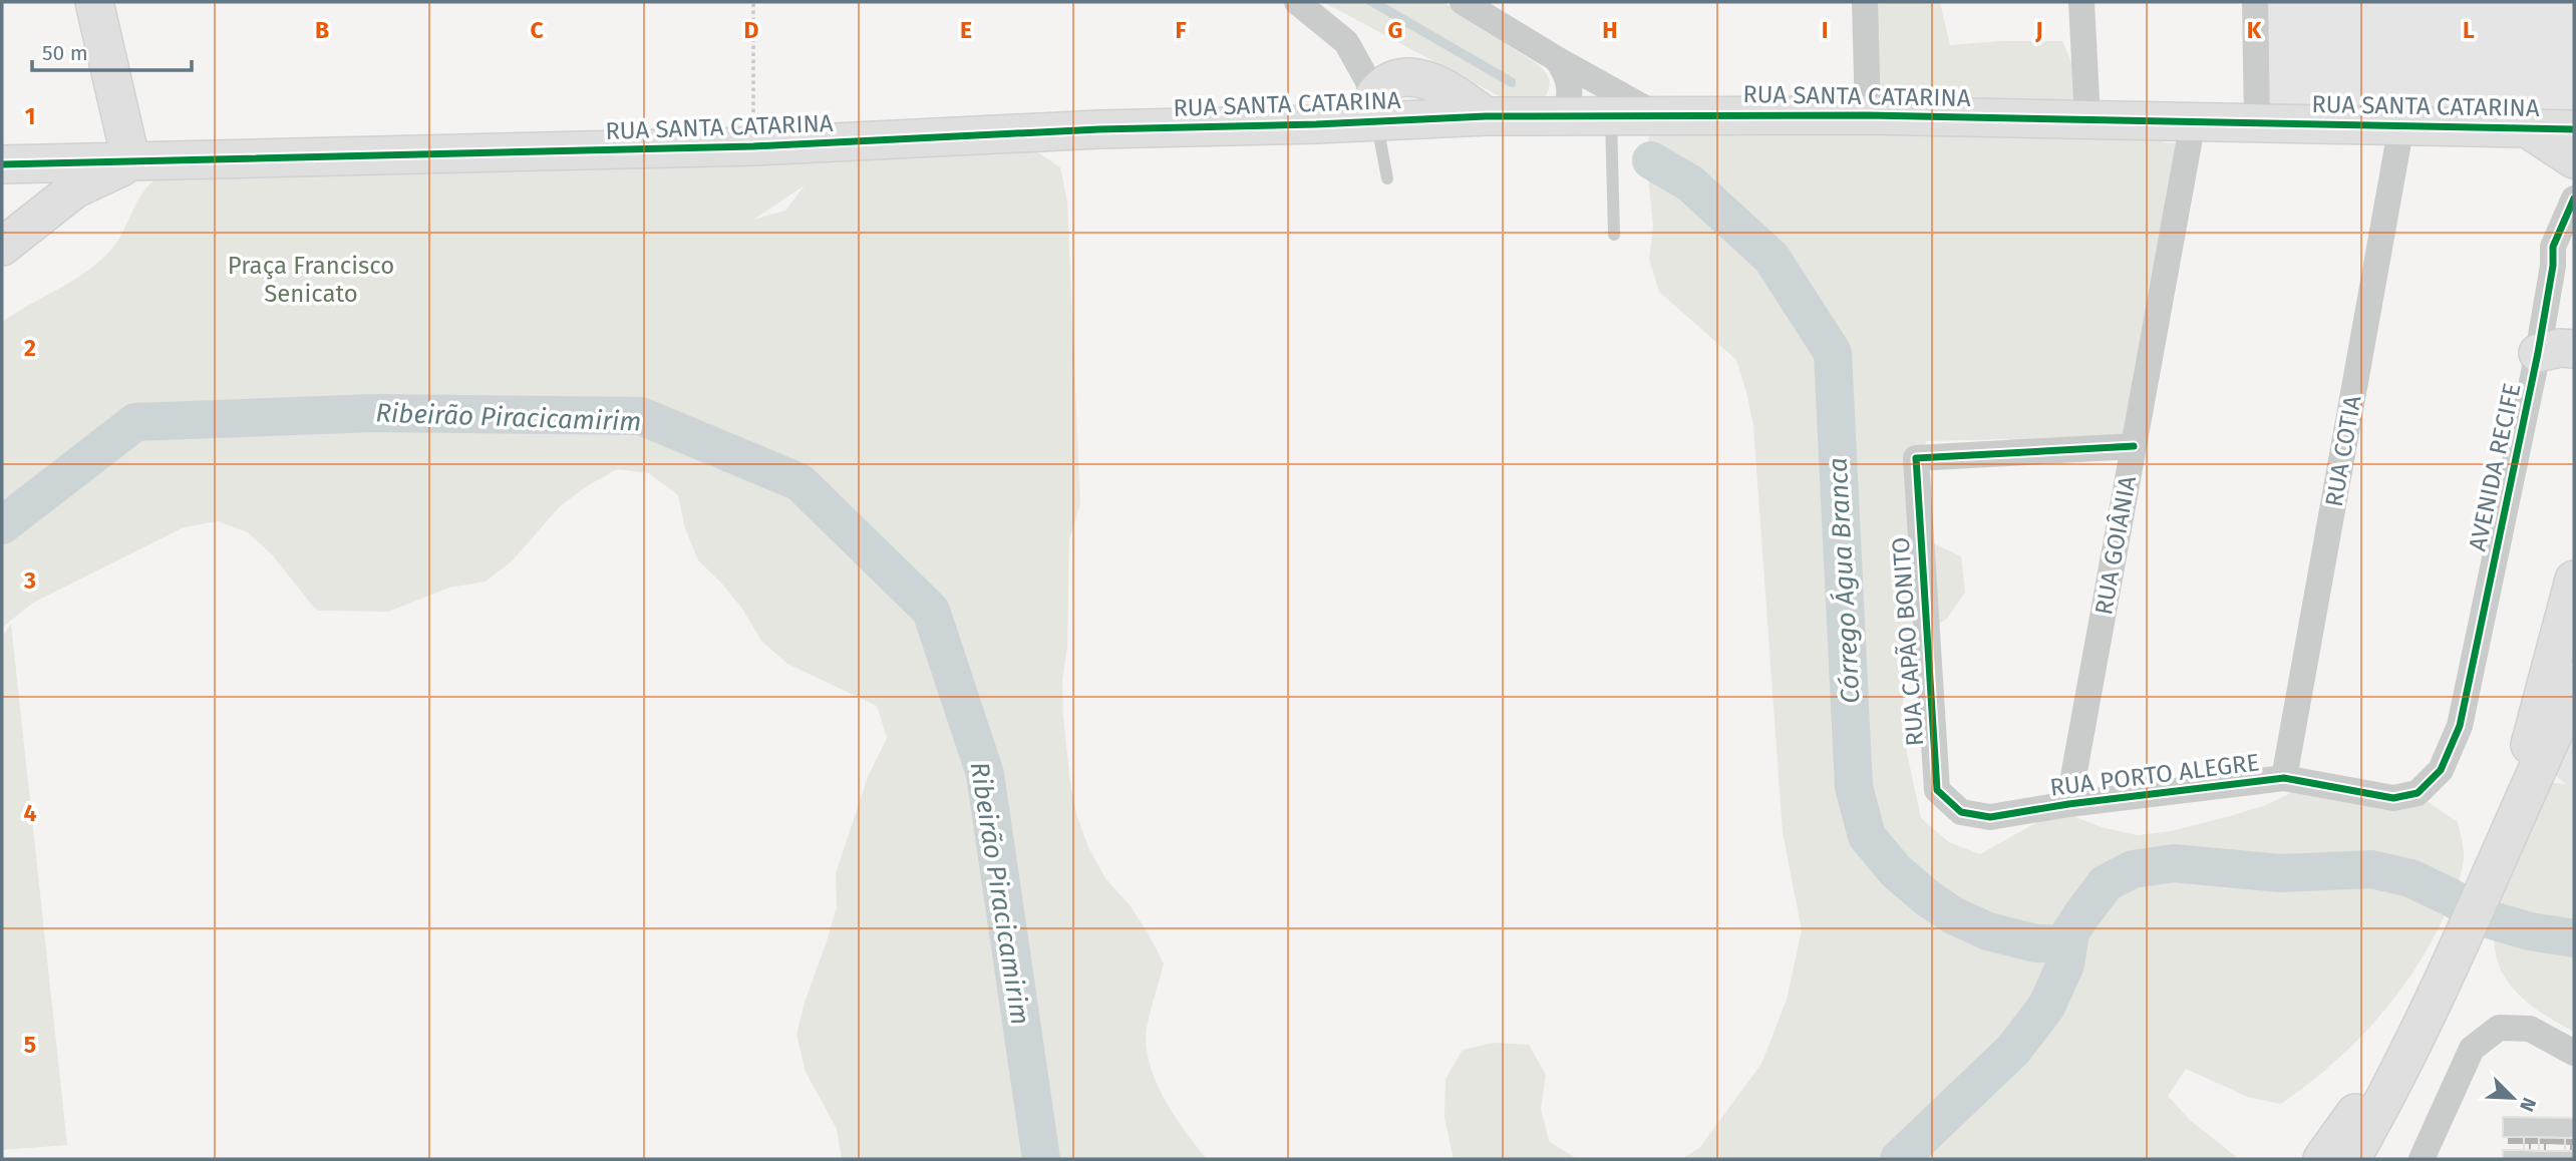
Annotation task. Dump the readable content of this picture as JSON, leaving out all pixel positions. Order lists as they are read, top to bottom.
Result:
{
  "streets": {
    "street": [
      "RUA SANTA CATARINA",
      "RUA COTIA",
      "AVENIDA RECIFE",
      "RUA GOIÂNIA",
      "RUA CAPÃO BONITO",
      "RUA PORTO ALEGRE"
    ]
  },
  "crossings": [
    ["RUA SANTA CATARINA", "RUA COTIA"],
    ["RUA SANTA CATARINA", "RUA GOIÂNIA"],
    ["RUA COTIA", "RUA PORTO ALEGRE"],
    ["AVENIDA RECIFE", "RUA PORTO ALEGRE"],
    ["RUA GOIÂNIA", "RUA CAPÃO BONITO"],
    ["RUA GOIÂNIA", "RUA PORTO ALEGRE"],
    ["RUA CAPÃO BONITO", "RUA PORTO ALEGRE"]
  ],
  "water": ["Ribeirão Piracicamirim", "Córrego Água Branca"],
  "parks": ["Praça Francisco Senicato"],
  "scale_bar": "50 m",
  "north": "bottom right",
  "grid": {
    "columns": [
      "B",
      "C",
      "D",
      "E",
      "F",
      "G",
      "H",
      "I",
      "J",
      "K",
      "L"
    ],
    "rows": [
      "1",
      "2",
      "3",
      "4",
      "5"
    ]
  }
}
